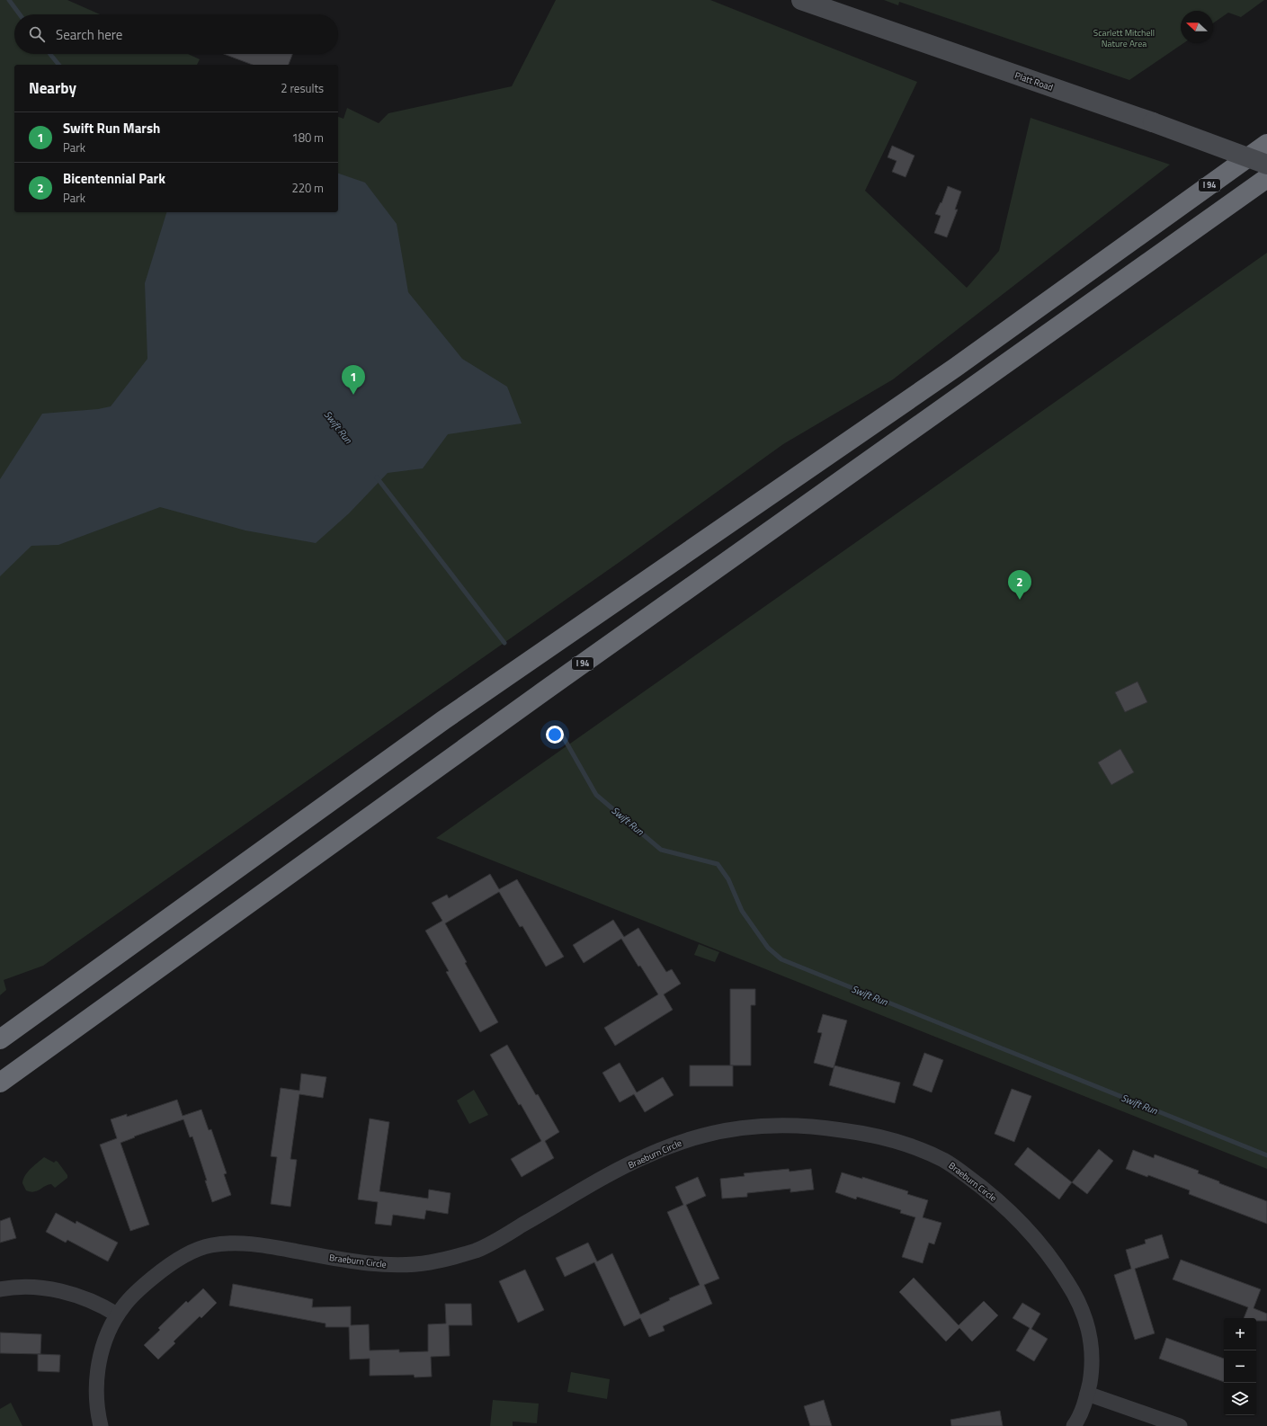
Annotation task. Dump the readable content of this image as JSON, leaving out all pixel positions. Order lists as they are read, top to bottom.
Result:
{
  "streets": {
    "highway": ["I 94"],
    "main road": ["Platt Road"],
    "street": ["Braeburn Circle"]
  },
  "water": ["Swift Run"],
  "parks": ["Scarlett Mitchell Nature Area"],
  "north": "left",
  "page": {
    "search": "Search here",
    "heading": ["Nearby", "2 results"],
    "list": [
      {
        "mark": "1",
        "name": "Swift Run Marsh",
        "note": "Park",
        "value": "180 m"
      },
      {
        "mark": "2",
        "name": "Bicentennial Park",
        "note": "Park",
        "value": "220 m"
      }
    ],
    "pins": ["1", "2"],
    "map_buttons": ["+", "−"]
  }
}
